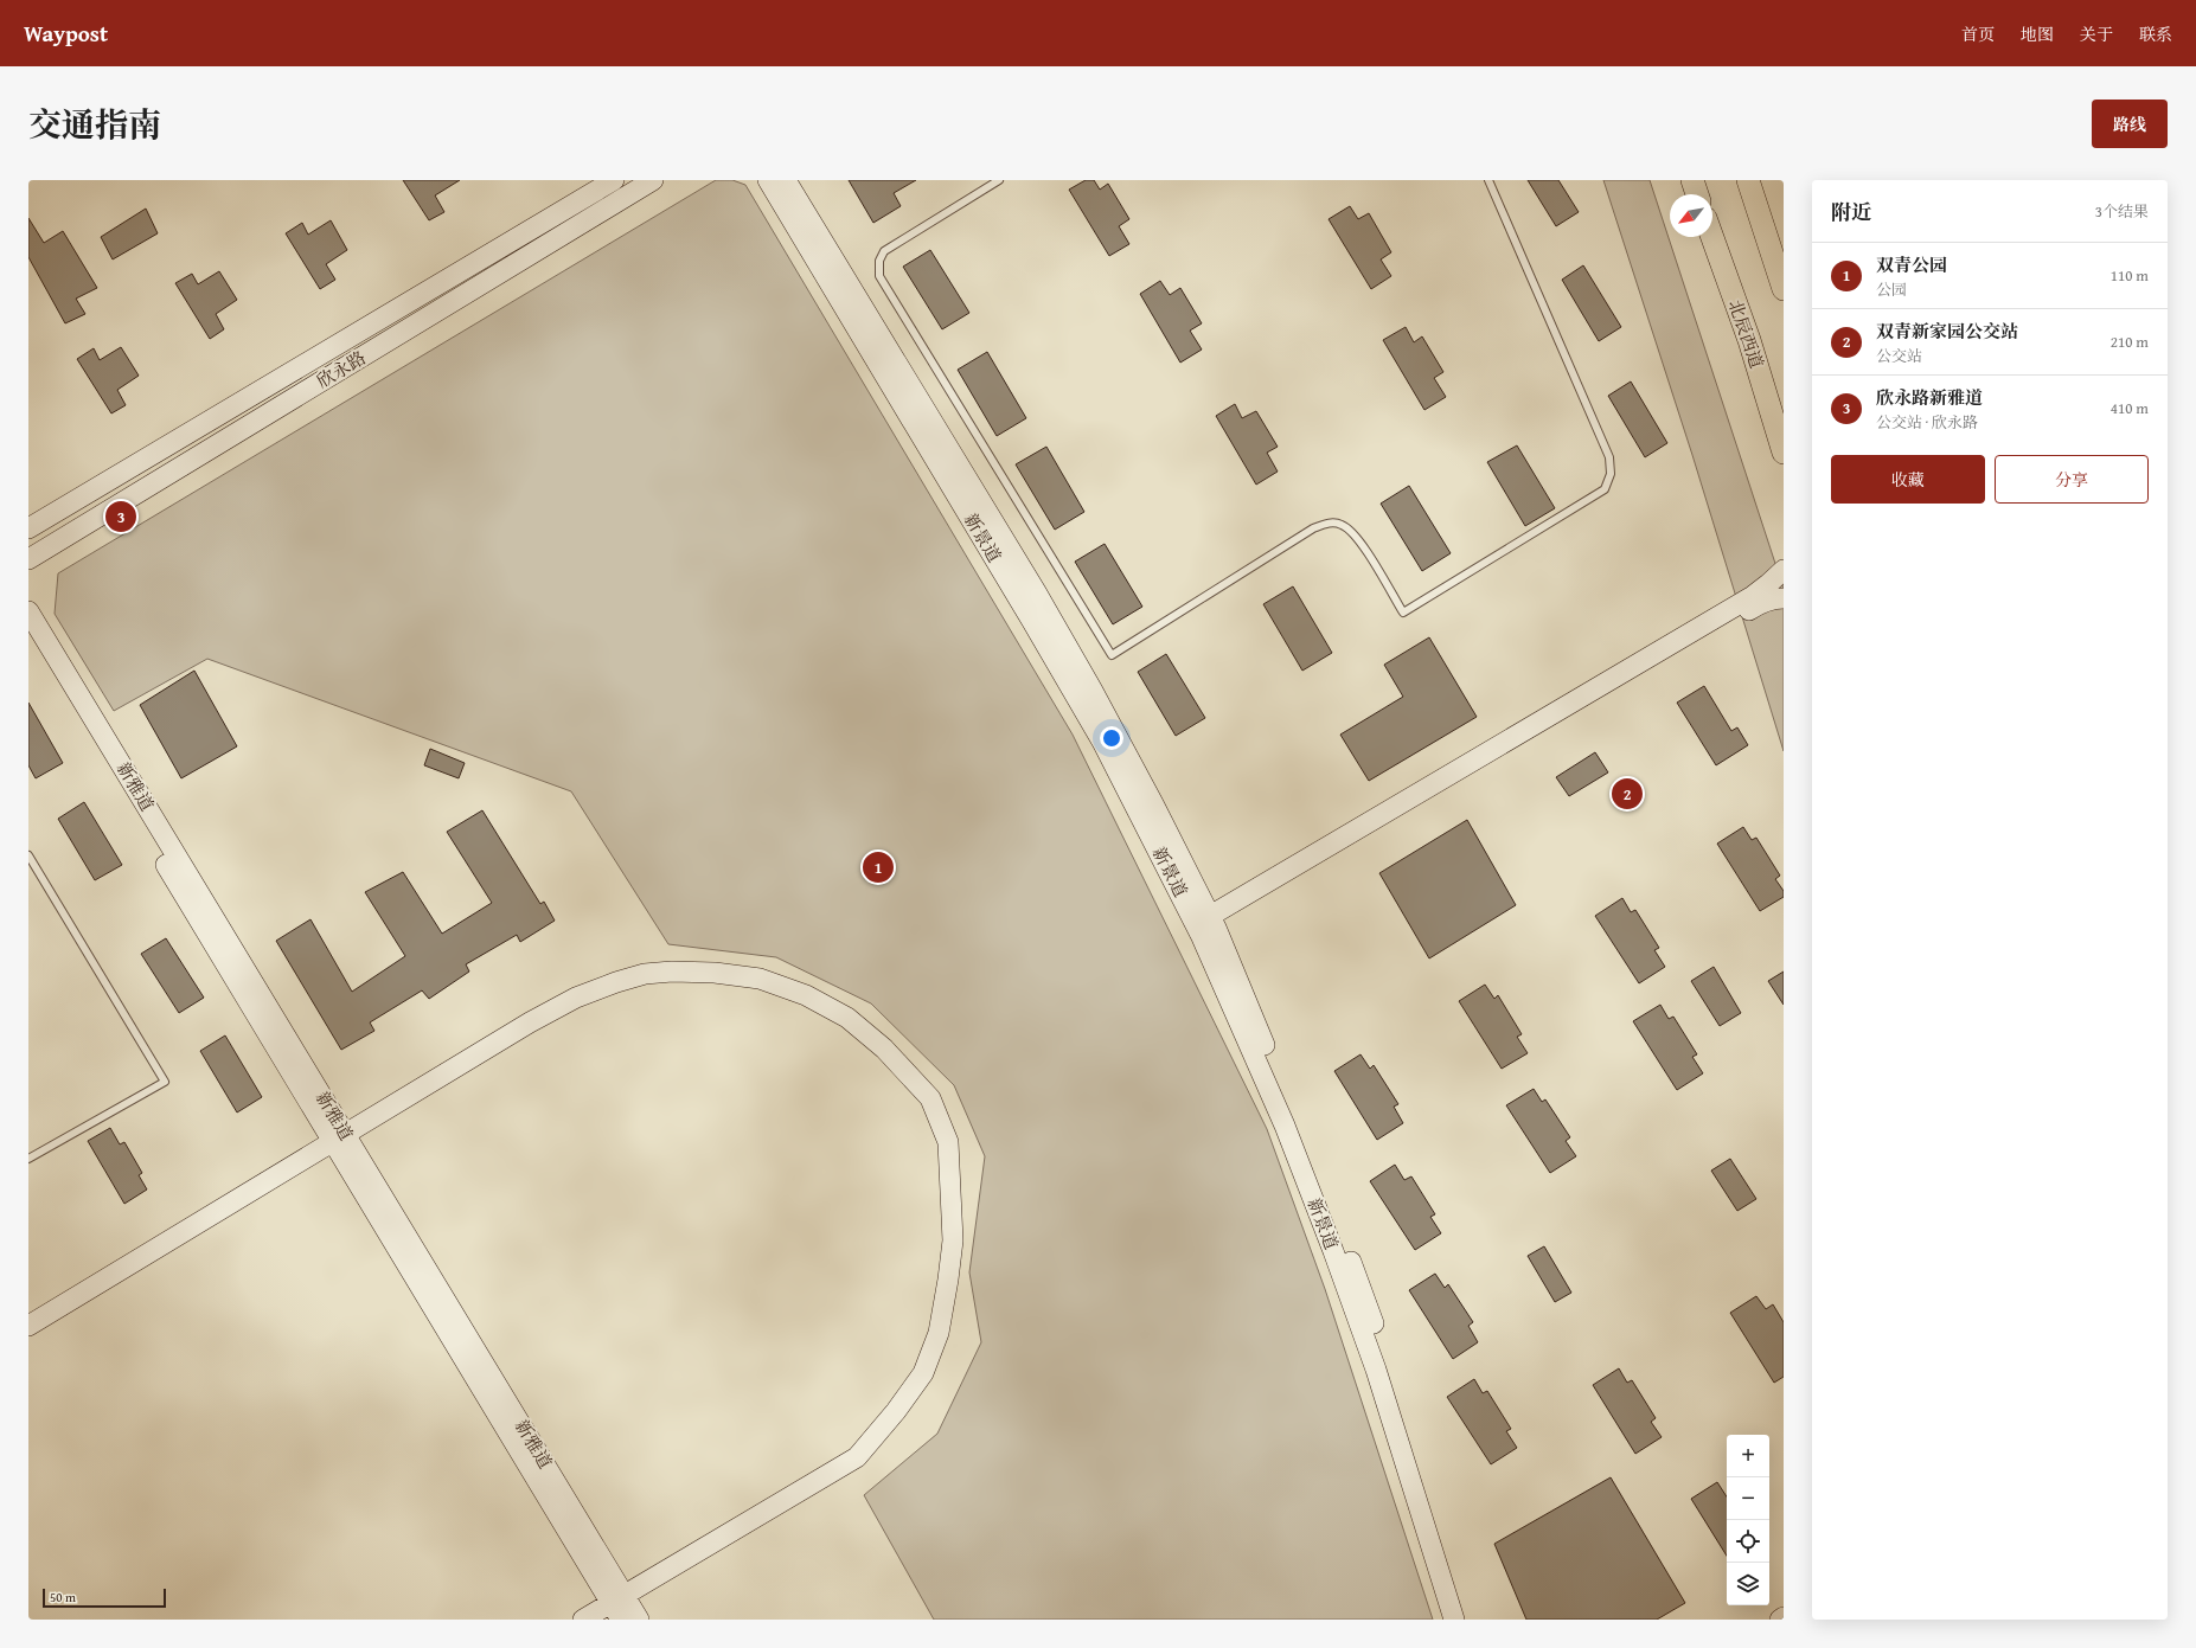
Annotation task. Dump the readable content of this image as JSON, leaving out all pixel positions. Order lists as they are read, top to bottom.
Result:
{
  "streets": {
    "main road": ["北辰西道"],
    "street": ["欣永路", "新景道", "新雅道"]
  },
  "scale_bar": "50 m",
  "north": "bottom left",
  "page": {
    "header": "Waypost",
    "nav": [
      "首页",
      "地图",
      "关于",
      "联系"
    ],
    "title": "交通指南",
    "buttons": [
      "路线",
      ["收藏", "分享"]
    ],
    "heading": ["附近", "3个结果"],
    "list": [
      {
        "mark": "1",
        "name": "双青公园",
        "note": "公园",
        "value": "110 m"
      },
      {
        "mark": "2",
        "name": "双青新家园公交站",
        "note": "公交站",
        "value": "210 m"
      },
      {
        "mark": "3",
        "name": "欣永路新雅道",
        "note": "公交站 · 欣永路",
        "value": "410 m"
      }
    ],
    "pins": ["3", "2", "1"],
    "map_buttons": ["+", "−"],
    "scale": "50 m"
  }
}
